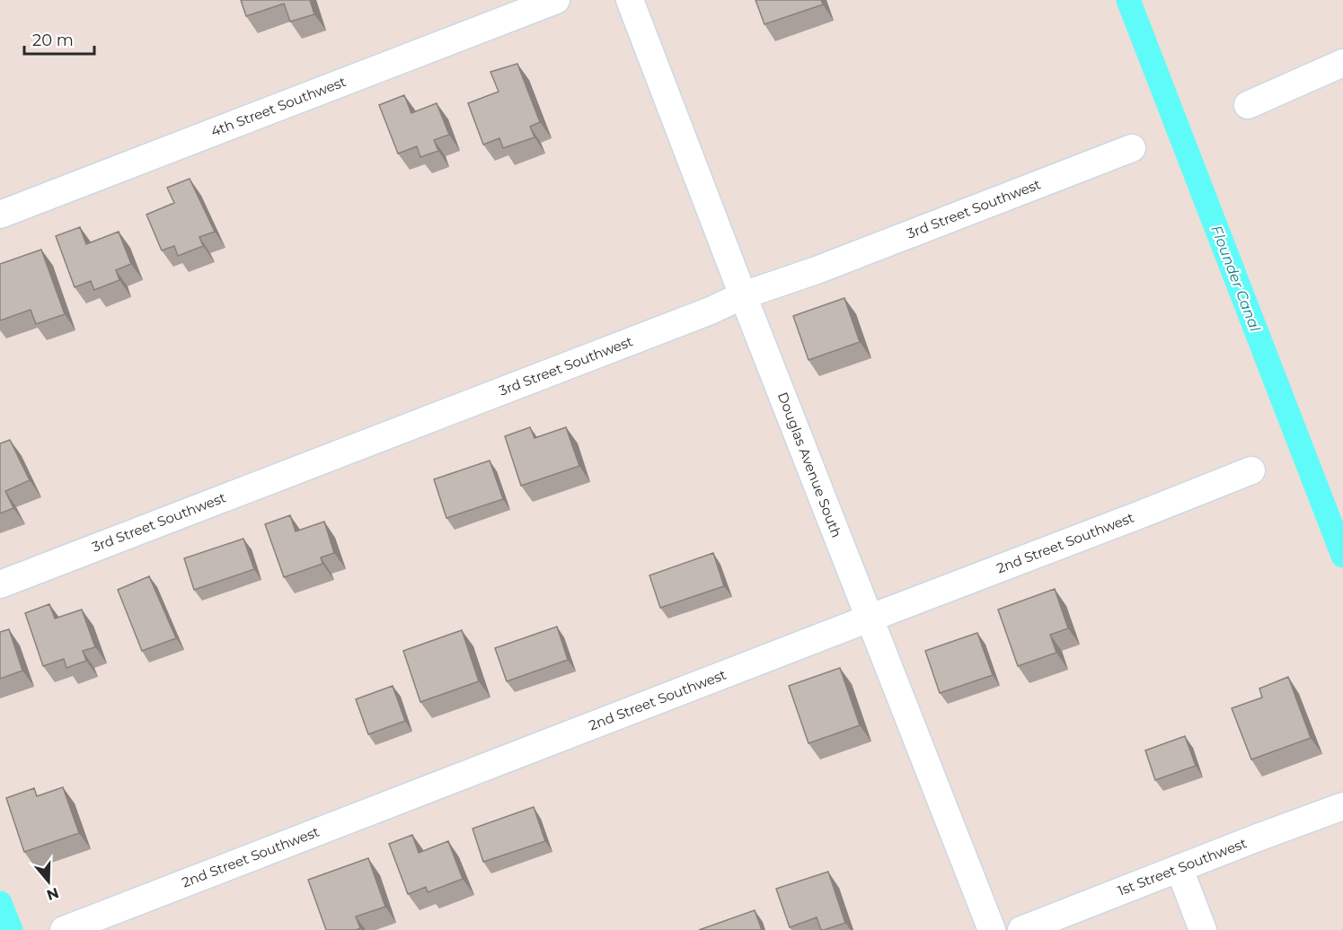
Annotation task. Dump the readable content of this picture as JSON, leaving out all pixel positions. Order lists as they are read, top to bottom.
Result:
{
  "streets": {
    "street": [
      "4th Street Southwest",
      "3rd Street Southwest",
      "Douglas Avenue South",
      "2nd Street Southwest",
      "1st Street Southwest"
    ]
  },
  "crossings": [
    ["3rd Street Southwest", "Douglas Avenue South"],
    ["Douglas Avenue South", "2nd Street Southwest"]
  ],
  "water": ["Flounder Canal"],
  "scale_bar": "20 m",
  "north": "bottom"
}
